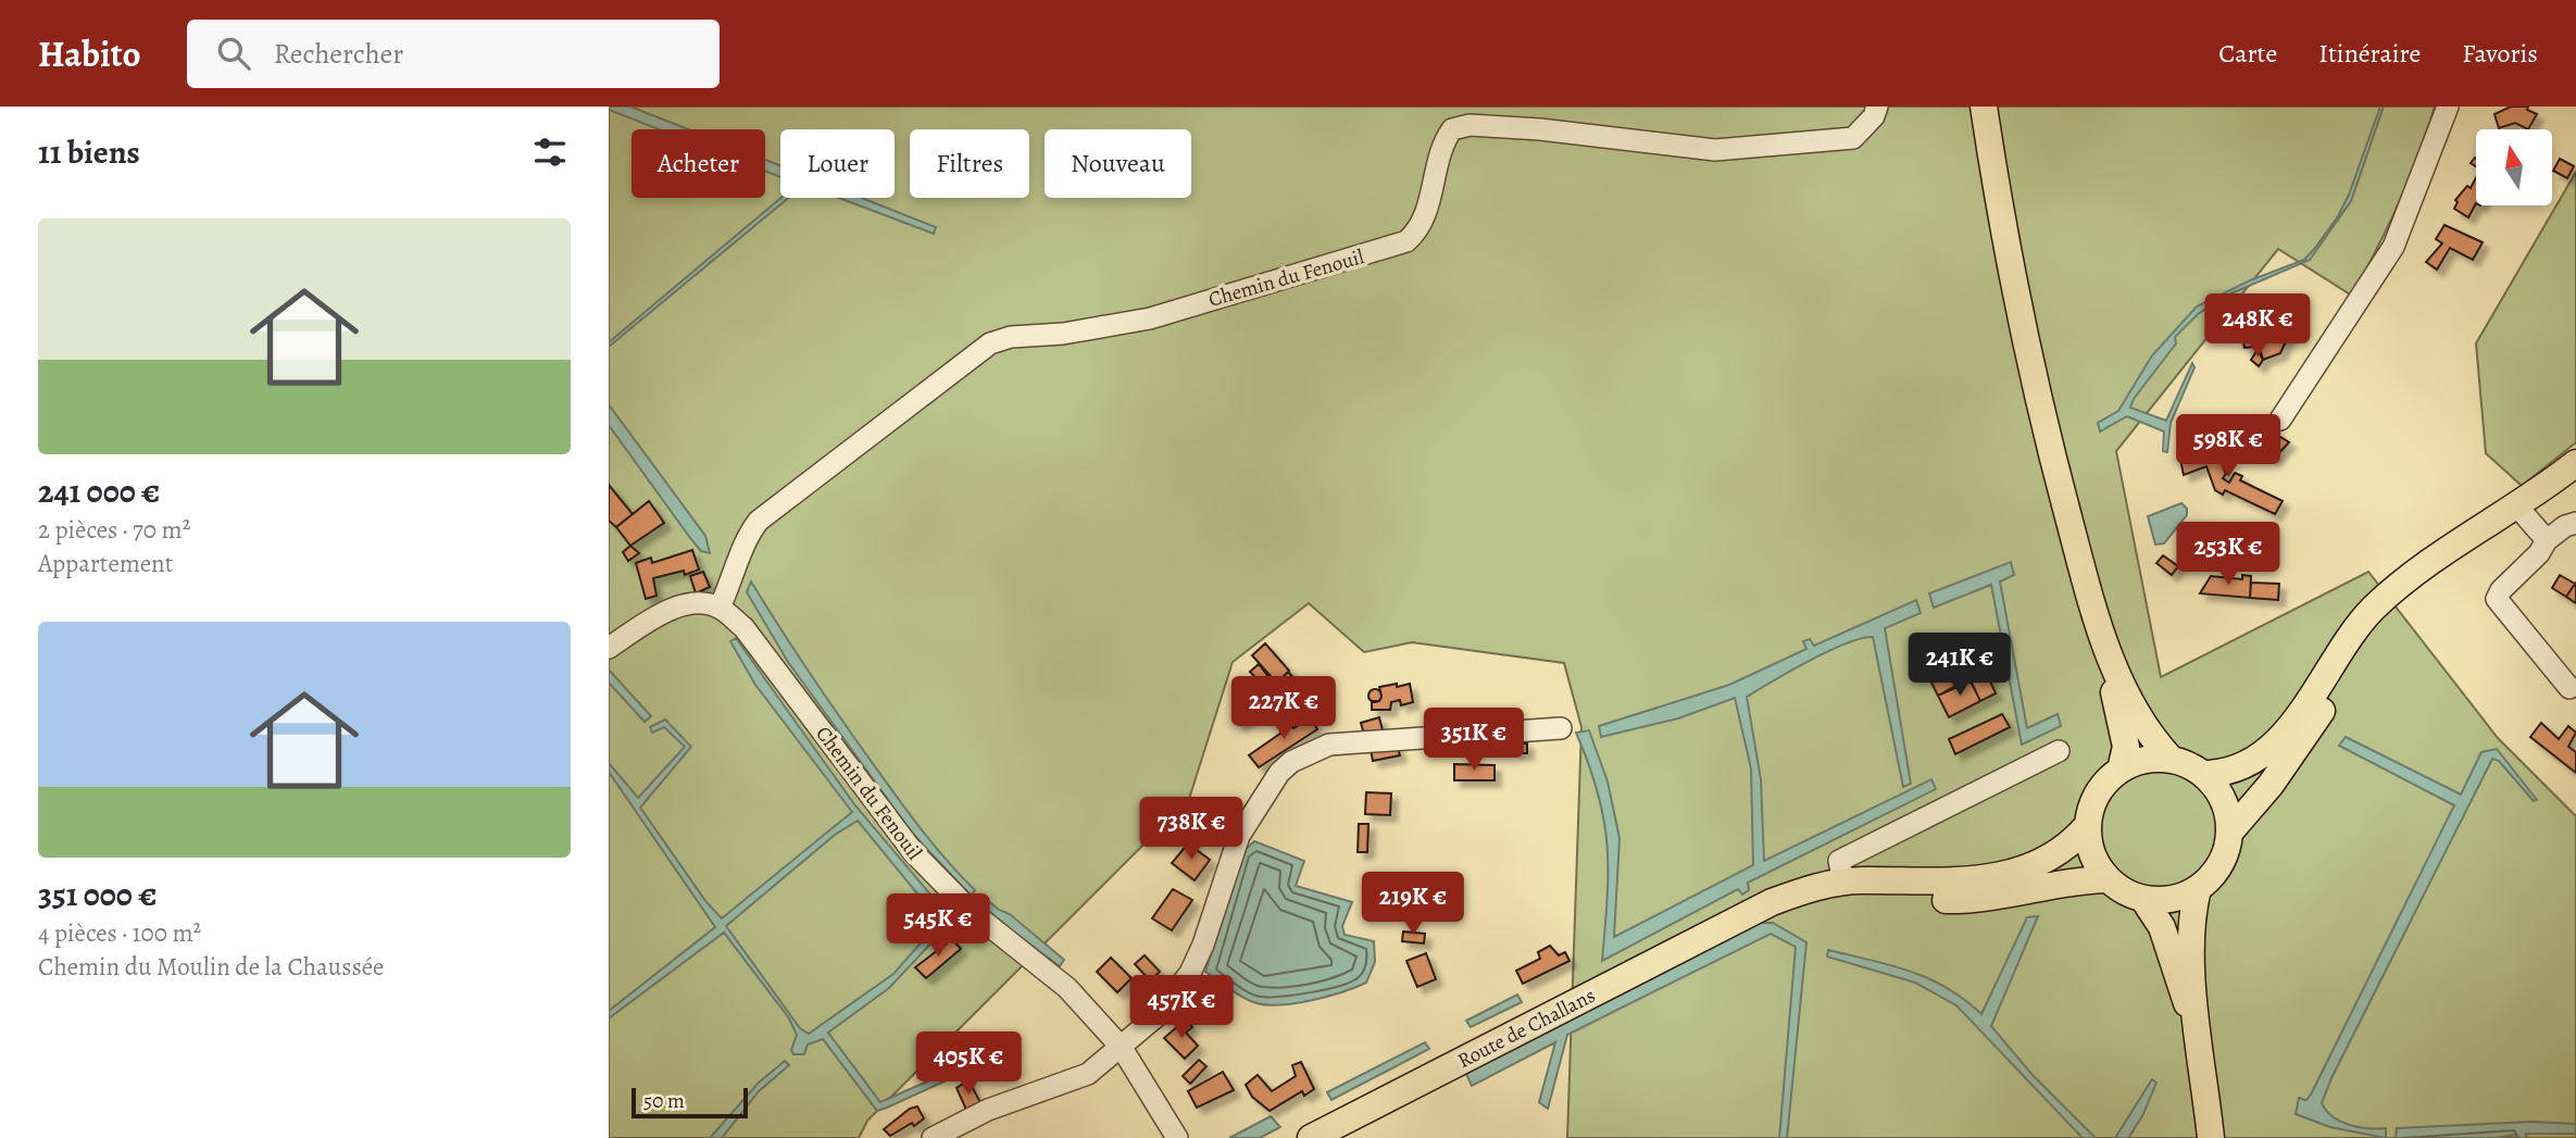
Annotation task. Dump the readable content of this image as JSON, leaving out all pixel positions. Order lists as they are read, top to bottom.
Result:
{
  "streets": {
    "main road": ["Route de Challans"],
    "street": ["Chemin du Fenouil"]
  },
  "scale_bar": "50 m",
  "north": "top",
  "page": {
    "header": "Habito",
    "search": "Rechercher",
    "nav": ["Carte", "Itinéraire", "Favoris"],
    "heading": "11 biens",
    "chip": [
      "Acheter",
      "Louer",
      "Filtres",
      "Nouveau"
    ],
    "list": [
      {
        "name": "241 000 €",
        "note": "2 pièces · 70 m² · Appartement"
      },
      {
        "name": "351 000 €",
        "note": "4 pièces · 100 m² · Chemin du Moulin de la Chaussée"
      }
    ],
    "price": [
      "248K €",
      "598K €",
      "253K €",
      "241K €",
      "227K €",
      "351K €",
      "738K €",
      "219K €",
      "545K €",
      "457K €",
      "405K €"
    ],
    "scale": "50 m"
  }
}
